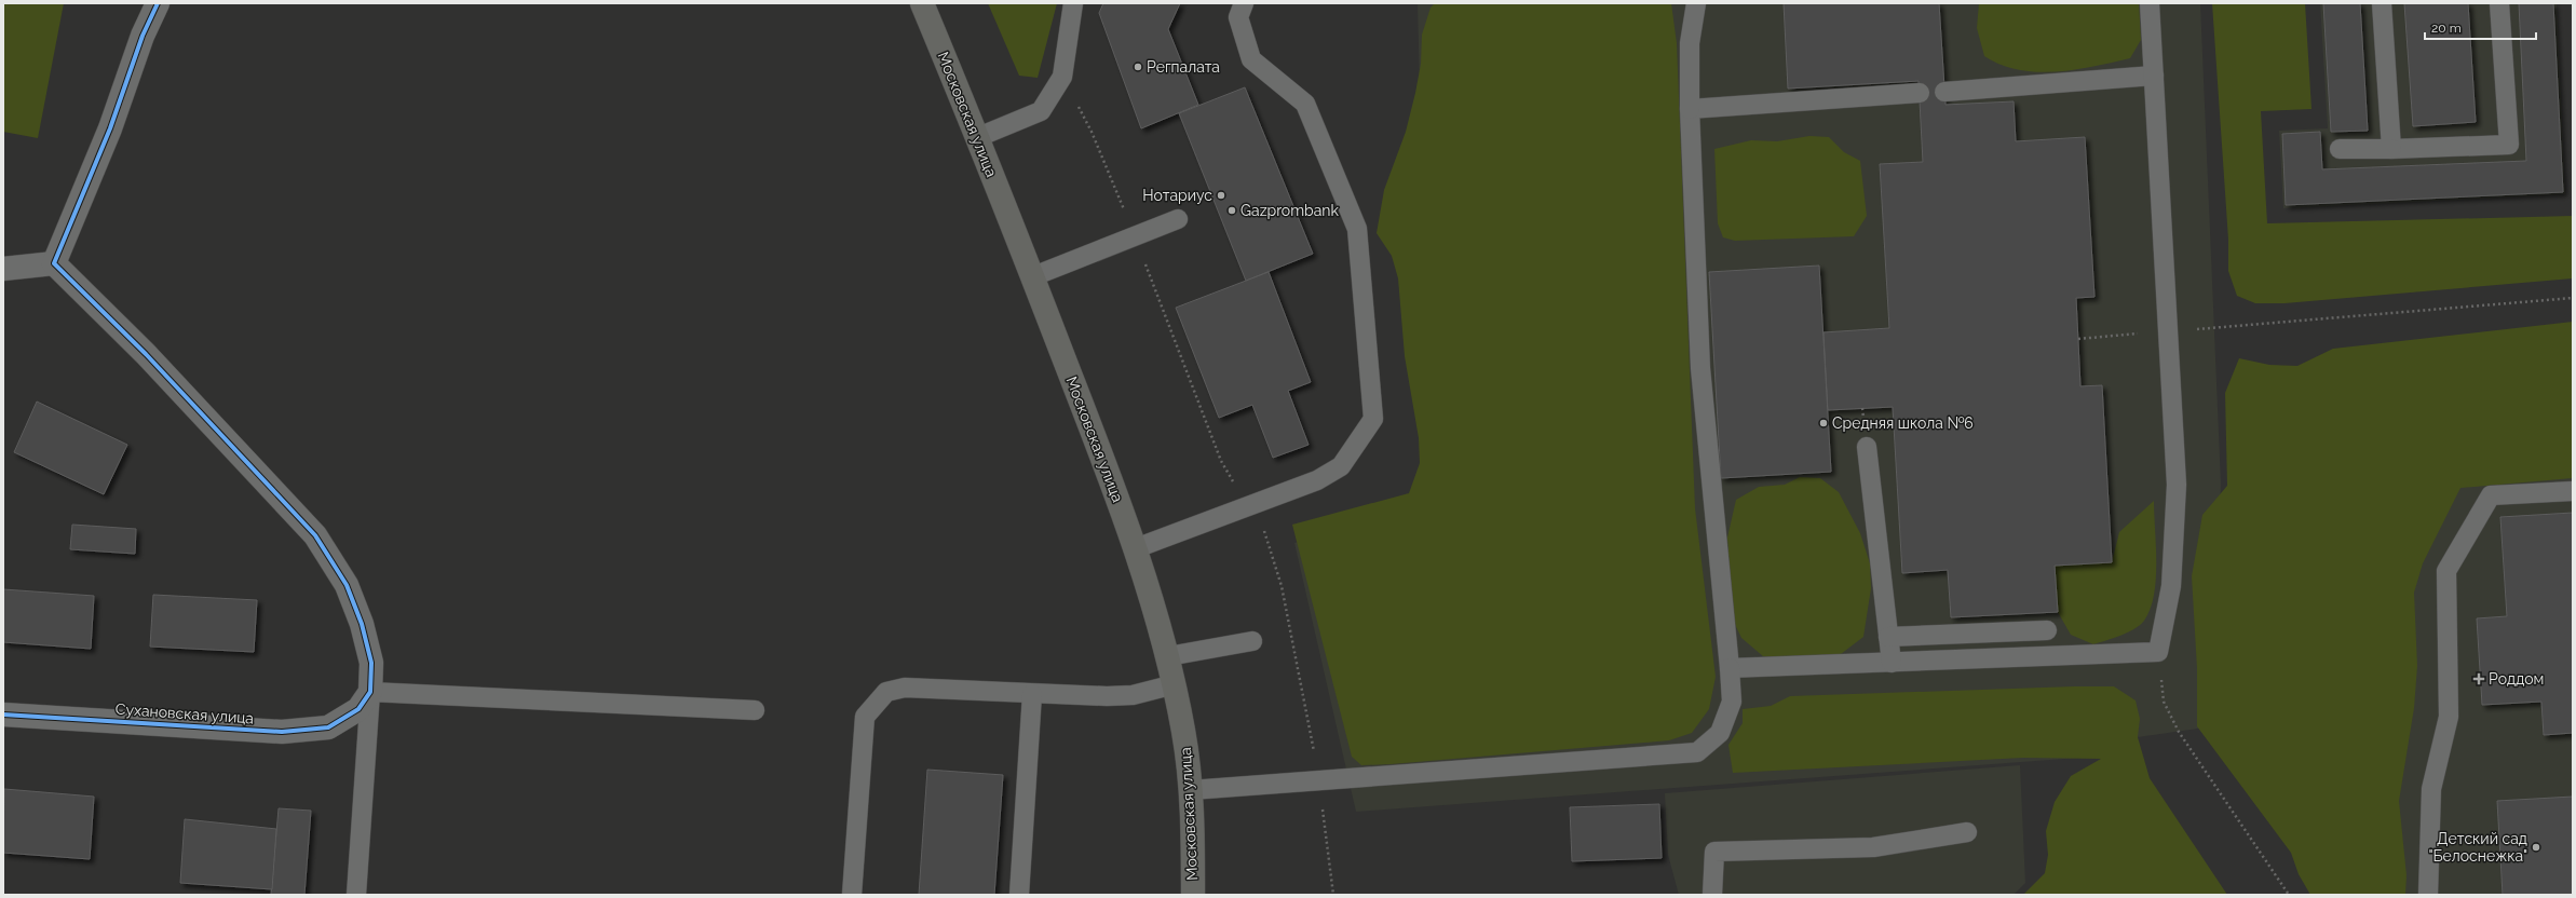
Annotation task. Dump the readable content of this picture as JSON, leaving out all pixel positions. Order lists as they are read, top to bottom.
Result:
{
  "streets": {
    "main road": ["Московская улица"],
    "street": ["Сухановская улица"]
  },
  "places": {
    "other": [
      "Регпалата",
      "Нотариус",
      "Gazprombank",
      "Средняя школа №6",
      "Детский сад \"Белоснежка\""
    ],
    "health": ["Роддом"]
  },
  "scale_bar": "20 m"
}
